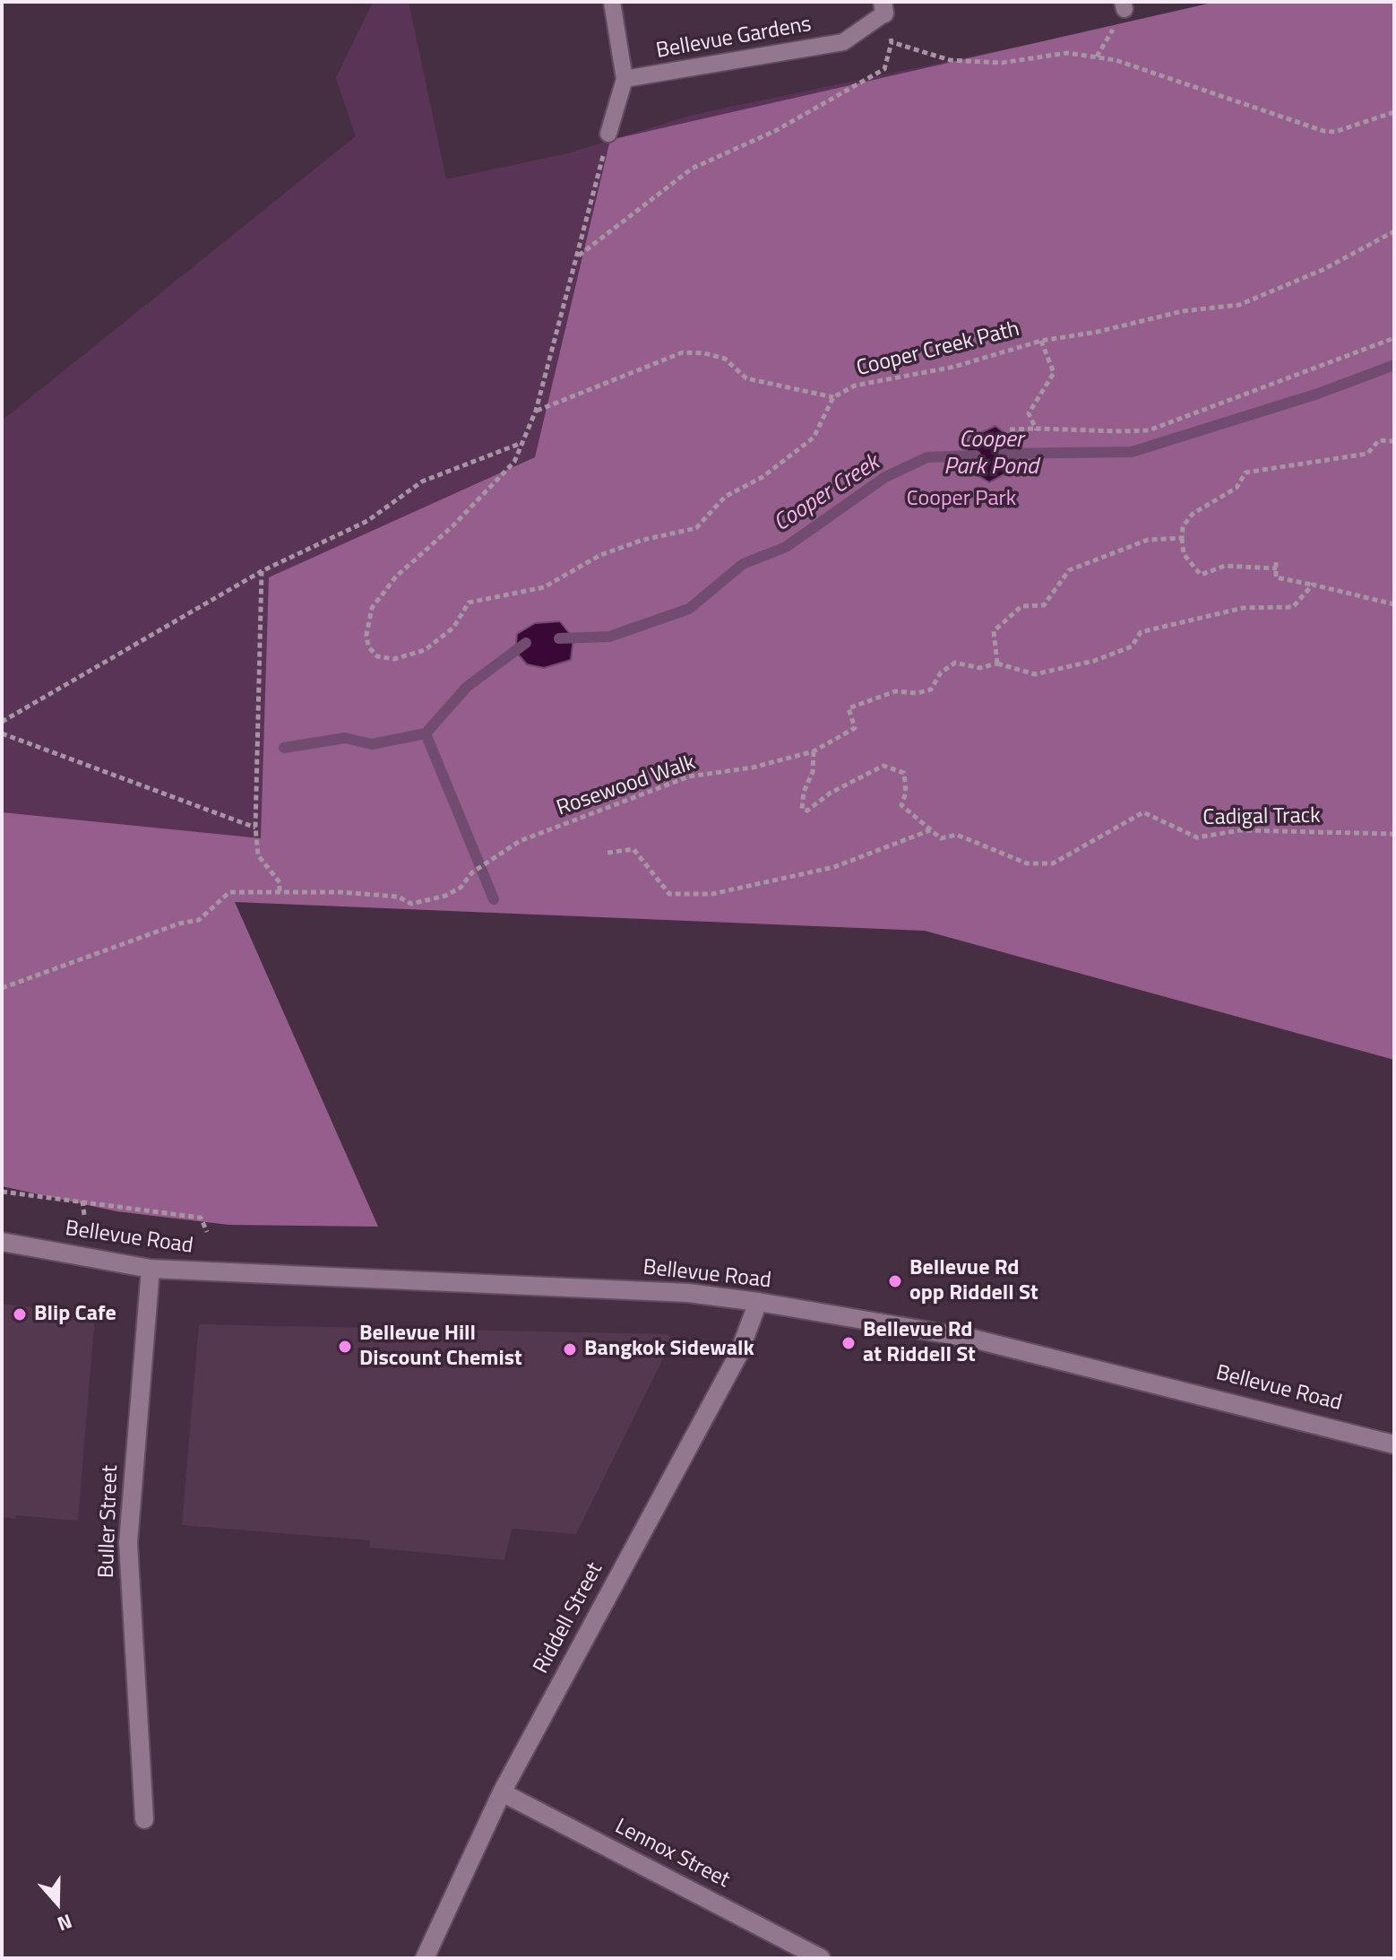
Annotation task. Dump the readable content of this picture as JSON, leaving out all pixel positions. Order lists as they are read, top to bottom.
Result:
{
  "streets": {
    "street": [
      "Bellevue Road",
      "Buller Street",
      "Riddell Street",
      "Lennox Street"
    ],
    "lane": ["Bellevue Gardens"],
    "path": ["Cooper Creek Path", "Rosewood Walk", "Cadigal Track"]
  },
  "crossings": [
    ["Rosewood Walk", "Cadigal Track"],
    ["Bellevue Road", "Buller Street"],
    ["Bellevue Road", "Riddell Street"],
    ["Riddell Street", "Lennox Street"]
  ],
  "water": ["Cooper Park Pond", "Cooper Creek"],
  "parks": ["Cooper Park"],
  "places": [
    "Bellevue Rd opp Riddell St",
    "Blip Cafe",
    "Bellevue Rd at Riddell St",
    "Bellevue Hill Discount Chemist",
    "Bangkok Sidewalk"
  ],
  "north": "bottom"
}
